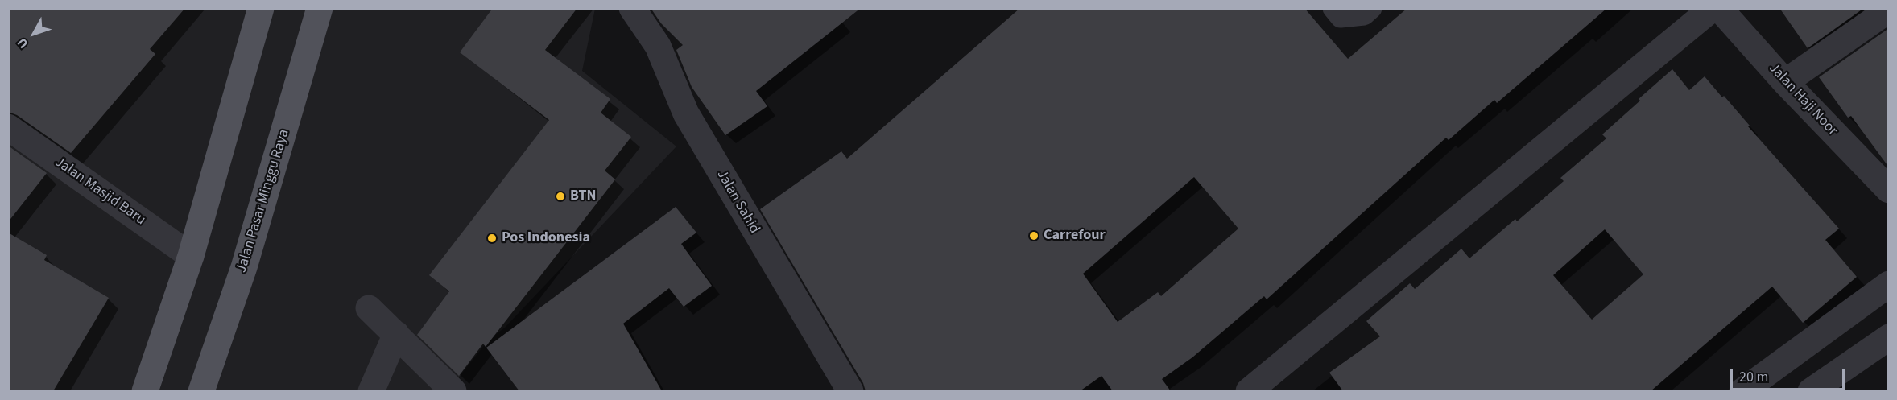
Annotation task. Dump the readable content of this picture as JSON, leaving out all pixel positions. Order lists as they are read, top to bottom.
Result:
{
  "streets": {
    "main road": ["Jalan Pasar Minggu Raya"],
    "street": ["Jalan Haji Noor", "Jalan Masjid Baru", "Jalan Sahid"]
  },
  "places": ["BTN", "Carrefour", "Pos Indonesia"],
  "scale_bar": "20 m",
  "north": "bottom left"
}
